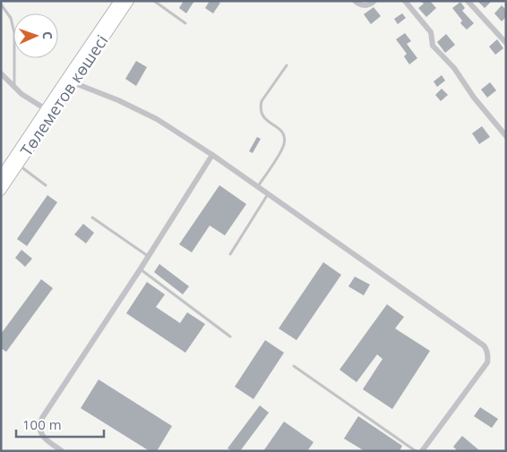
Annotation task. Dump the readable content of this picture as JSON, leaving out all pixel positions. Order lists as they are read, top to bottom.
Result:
{
  "streets": {
    "main road": ["Төлеметов көшесі"]
  },
  "scale_bar": "100 m",
  "north": "right"
}
